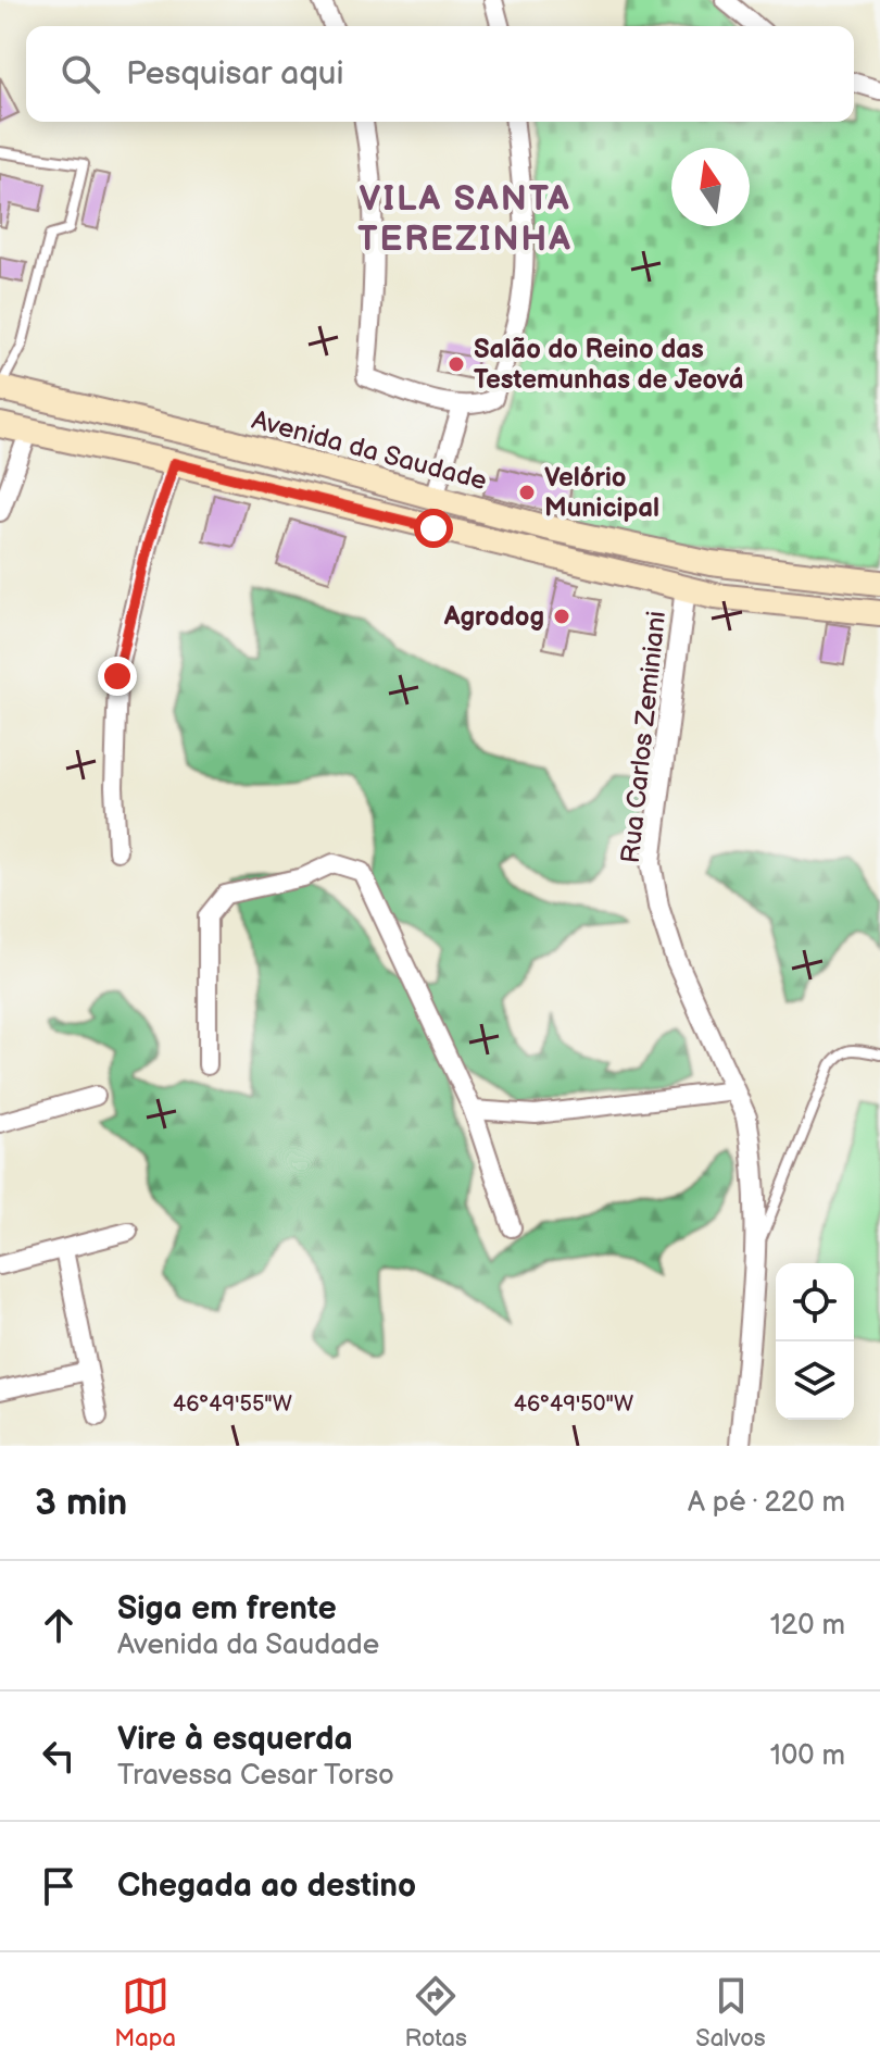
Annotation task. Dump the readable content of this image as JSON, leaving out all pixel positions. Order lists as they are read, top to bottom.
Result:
{
  "streets": {
    "main road": ["Avenida da Saudade"],
    "street": ["Rua Carlos Zeminiani"]
  },
  "districts": ["VILA SANTA TEREZINHA"],
  "places": ["Salão do Reino das Testemunhas de Jeová", "Velório Municipal", "Agrodog"],
  "north": "top",
  "page": {
    "search": "Pesquisar aqui",
    "heading": ["3 min", "A pé · 220 m"],
    "list": [
      ["Siga em frente", "Avenida da Saudade", "120 m"],
      ["Vire à esquerda", "Travessa Cesar Torso", "100 m"],
      "Chegada ao destino"
    ],
    "nav": ["Mapa", "Rotas", "Salvos"]
  },
  "coordinates": ["46°49'55\"W", "46°49'50\"W"]
}
